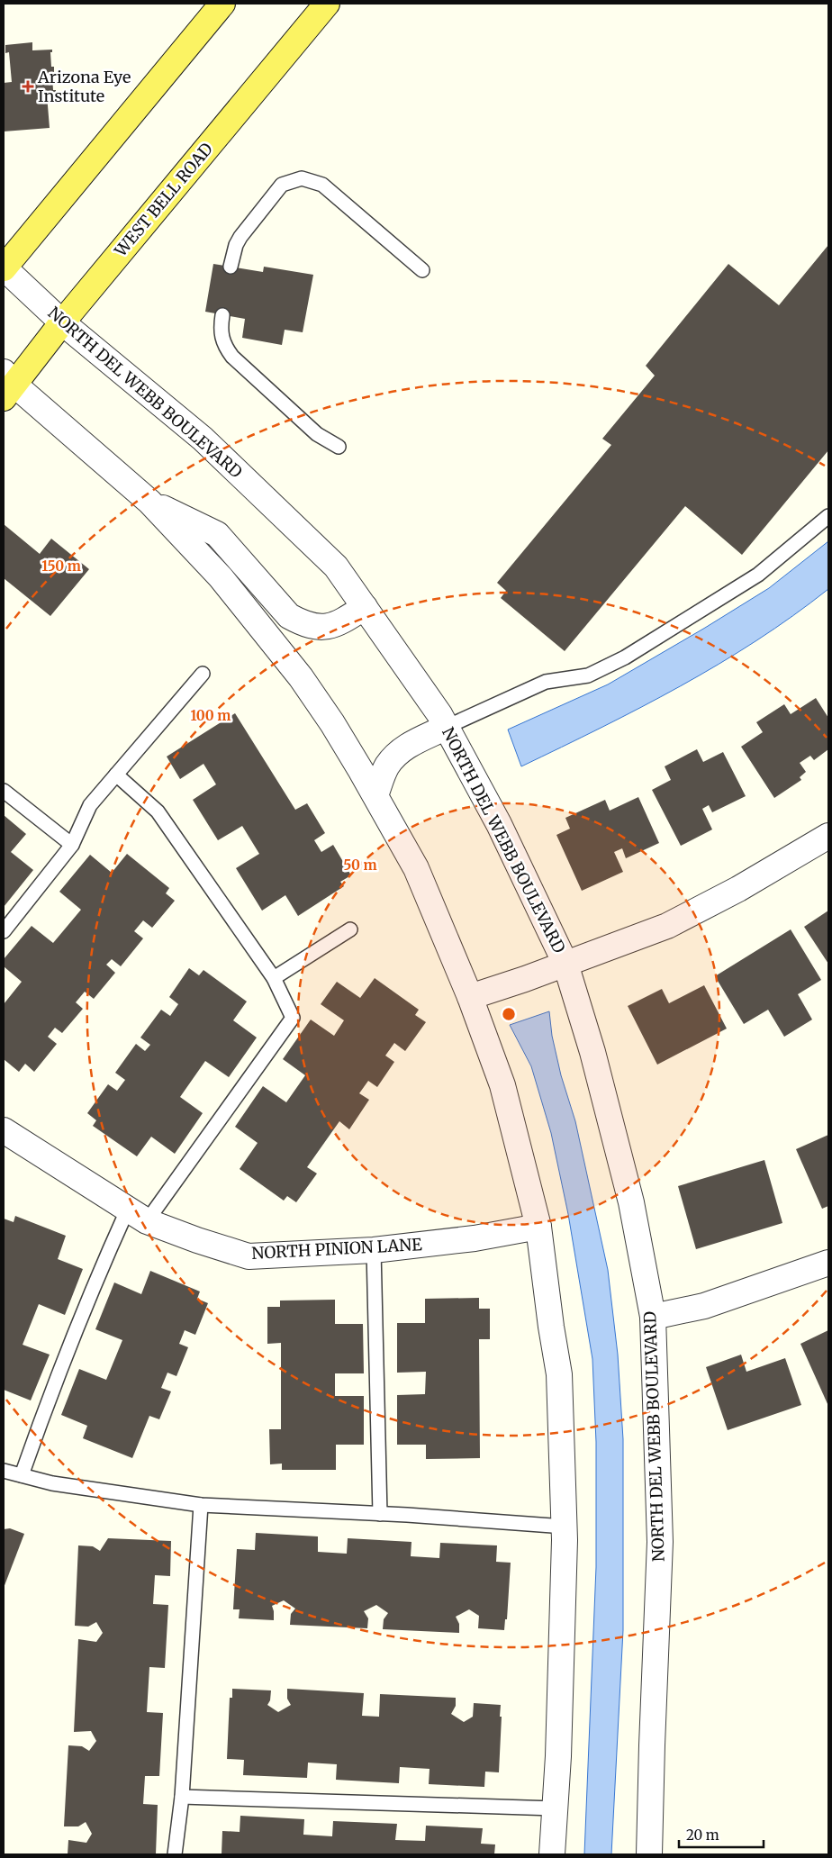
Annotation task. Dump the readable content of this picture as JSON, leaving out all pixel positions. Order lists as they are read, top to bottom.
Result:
{
  "streets": {
    "main road": ["WEST BELL ROAD"],
    "street": ["NORTH DEL WEBB BOULEVARD", "NORTH PINION LANE"]
  },
  "crossings": [
    ["WEST BELL ROAD", "NORTH DEL WEBB BOULEVARD"]
  ],
  "places": {
    "health": ["Arizona Eye Institute"]
  },
  "scale_bar": "20 m",
  "rings": ["150 m", "100 m", "50 m"]
}
